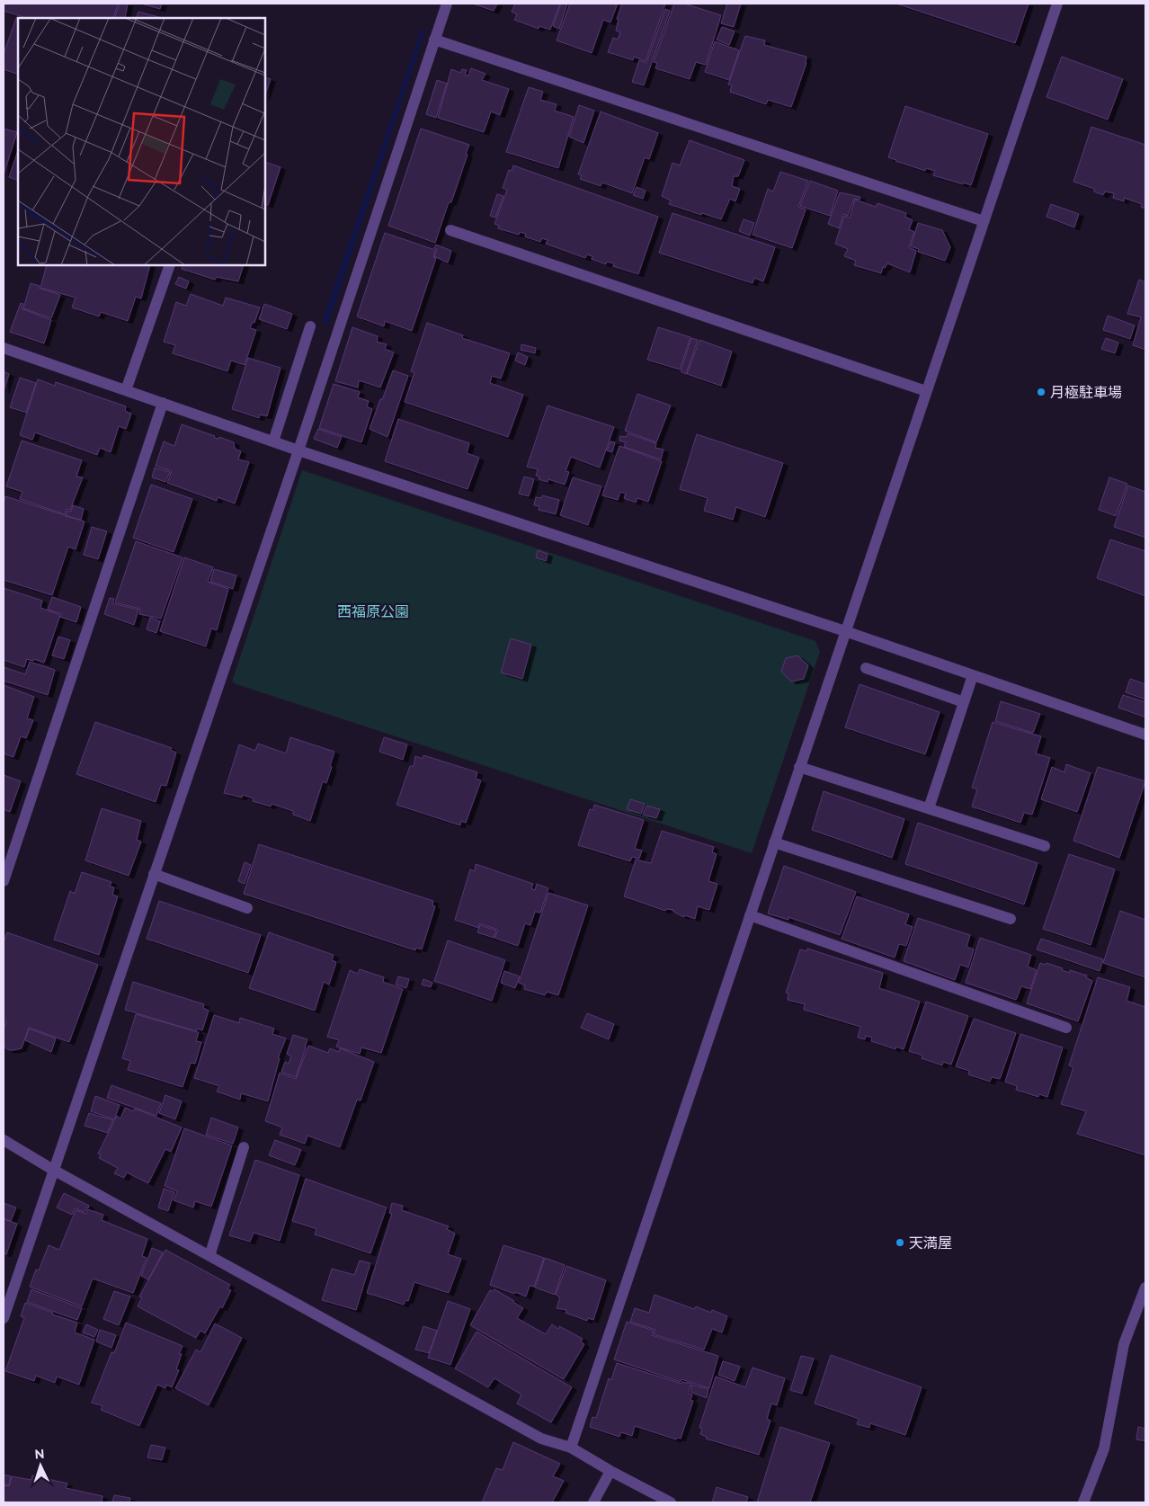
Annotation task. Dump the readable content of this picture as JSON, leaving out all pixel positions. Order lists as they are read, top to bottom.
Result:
{
  "parks": ["西福原公園"],
  "places": ["月極駐車場", "天満屋"],
  "north": "top"
}
